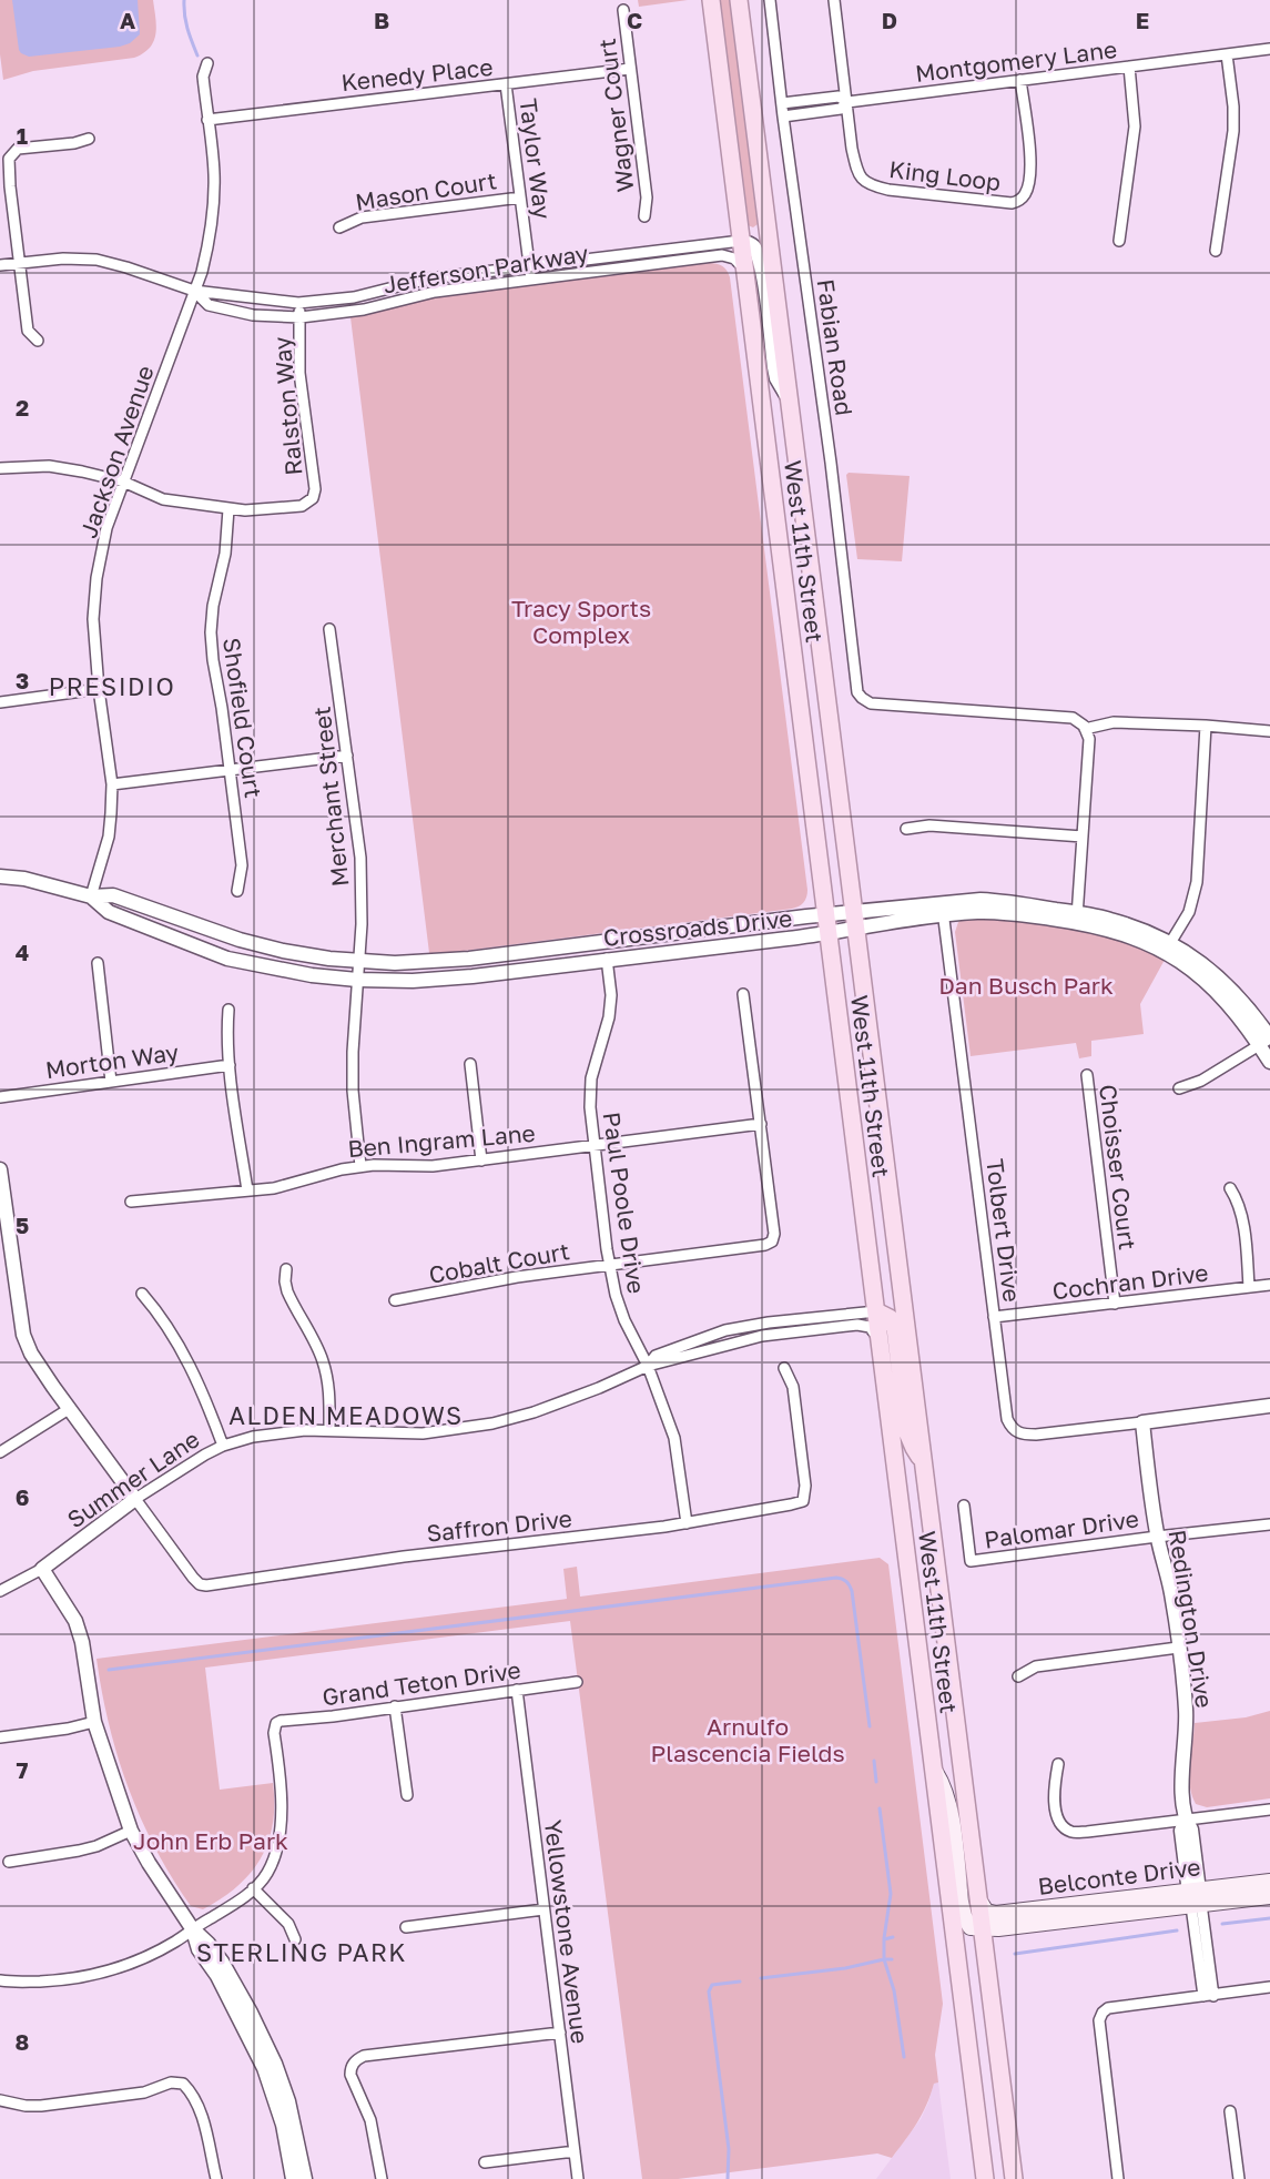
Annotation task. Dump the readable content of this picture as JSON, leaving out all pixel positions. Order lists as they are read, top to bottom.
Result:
{
  "streets": {
    "main road": ["West 11th Street", "Belconte Drive"],
    "street": [
      "Montgomery Lane",
      "Kenedy Place",
      "Wagner Court",
      "Taylor Way",
      "King Loop",
      "Mason Court",
      "Jefferson Parkway",
      "Fabian Road",
      "Ralston Way",
      "Jackson Avenue",
      "Shofield Court",
      "Merchant Street",
      "Crossroads Drive",
      "Morton Way",
      "Ben Ingram Lane",
      "Choisser Court",
      "Paul Poole Drive",
      "Tolbert Drive",
      "Cobalt Court",
      "Cochran Drive",
      "Summer Lane",
      "Saffron Drive",
      "Palomar Drive",
      "Redington Drive",
      "Grand Teton Drive",
      "Yellowstone Avenue"
    ]
  },
  "crossings": [
    ["Montgomery Lane", "King Loop"],
    ["Montgomery Lane", "Fabian Road"],
    ["Kenedy Place", "Wagner Court"],
    ["Kenedy Place", "Taylor Way"],
    ["Kenedy Place", "Jackson Avenue"],
    ["Taylor Way", "Mason Court"],
    ["Taylor Way", "Jefferson Parkway"],
    ["Jefferson Parkway", "Ralston Way"],
    ["Jefferson Parkway", "Jackson Avenue"],
    ["Jefferson Parkway", "West 11th Street"],
    ["Ralston Way", "Shofield Court"],
    ["Jackson Avenue", "Crossroads Drive"],
    ["West 11th Street", "Crossroads Drive"],
    ["West 11th Street", "Summer Lane"],
    ["West 11th Street", "Belconte Drive"],
    ["Merchant Street", "Crossroads Drive"],
    ["Merchant Street", "Ben Ingram Lane"],
    ["Crossroads Drive", "Paul Poole Drive"],
    ["Crossroads Drive", "Tolbert Drive"],
    ["Ben Ingram Lane", "Paul Poole Drive"],
    ["Ben Ingram Lane", "Cobalt Court"],
    ["Choisser Court", "Cochran Drive"],
    ["Paul Poole Drive", "Cobalt Court"],
    ["Paul Poole Drive", "Summer Lane"],
    ["Paul Poole Drive", "Saffron Drive"],
    ["Tolbert Drive", "Cochran Drive"],
    ["Tolbert Drive", "Redington Drive"],
    ["Summer Lane", "Saffron Drive"],
    ["Palomar Drive", "Redington Drive"],
    ["Redington Drive", "Belconte Drive"],
    ["Grand Teton Drive", "Yellowstone Avenue"]
  ],
  "districts": ["PRESIDIO", "ALDEN MEADOWS", "STERLING PARK"],
  "parks": [
    "Tracy Sports Complex",
    "Dan Busch Park",
    "Arnulfo Plascencia Fields",
    "John Erb Park"
  ],
  "grid": {
    "columns": [
      "A",
      "B",
      "C",
      "D",
      "E"
    ],
    "rows": [
      "1",
      "2",
      "3",
      "4",
      "5",
      "6",
      "7",
      "8"
    ]
  }
}
